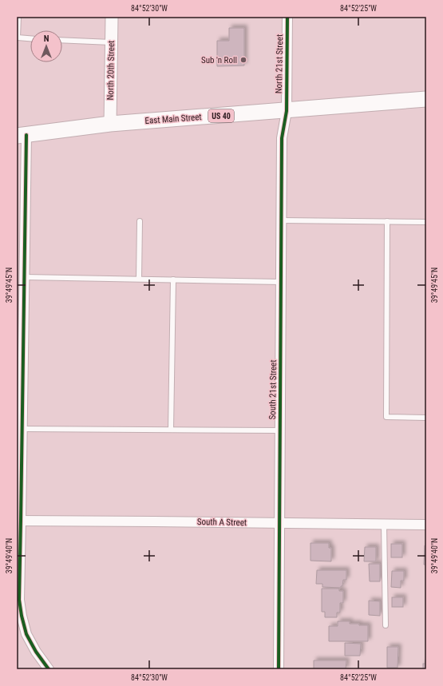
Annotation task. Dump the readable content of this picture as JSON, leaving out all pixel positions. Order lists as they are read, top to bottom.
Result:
{
  "streets": {
    "main road": ["US 40", "East Main Street"],
    "street": [
      "North 21st Street",
      "North 20th Street",
      "South 21st Street",
      "South A Street"
    ]
  },
  "crossings": [
    ["North 21st Street", "East Main Street"],
    ["North 21st Street", "South 21st Street"],
    ["North 20th Street", "East Main Street"],
    ["East Main Street", "South 21st Street"],
    ["South 21st Street", "South A Street"]
  ],
  "places": ["Sub 'n Roll"],
  "north": "top",
  "coordinates": [
    "84°52'30\"W",
    "84°52'25\"W",
    "39°49'45\"N",
    "39°49'40\"N"
  ]
}
